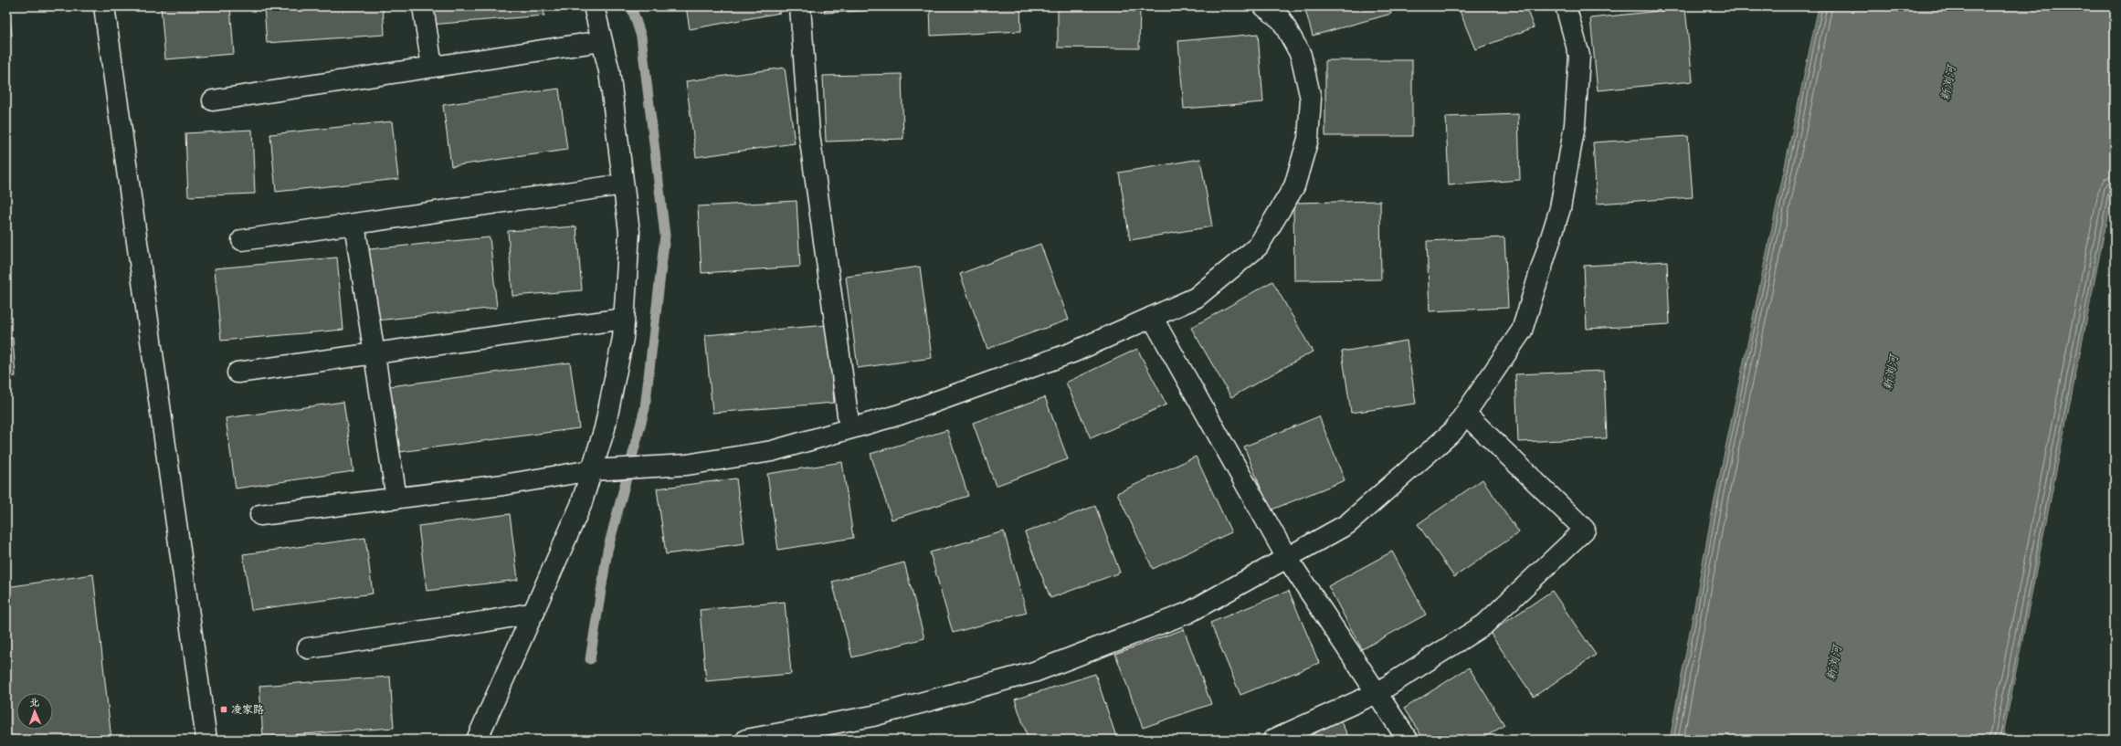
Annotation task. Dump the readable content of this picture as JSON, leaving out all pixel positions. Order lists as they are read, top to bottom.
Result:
{
  "water": ["新浏河"],
  "places": {
    "transit": ["凌家路"]
  },
  "north": "top"
}
